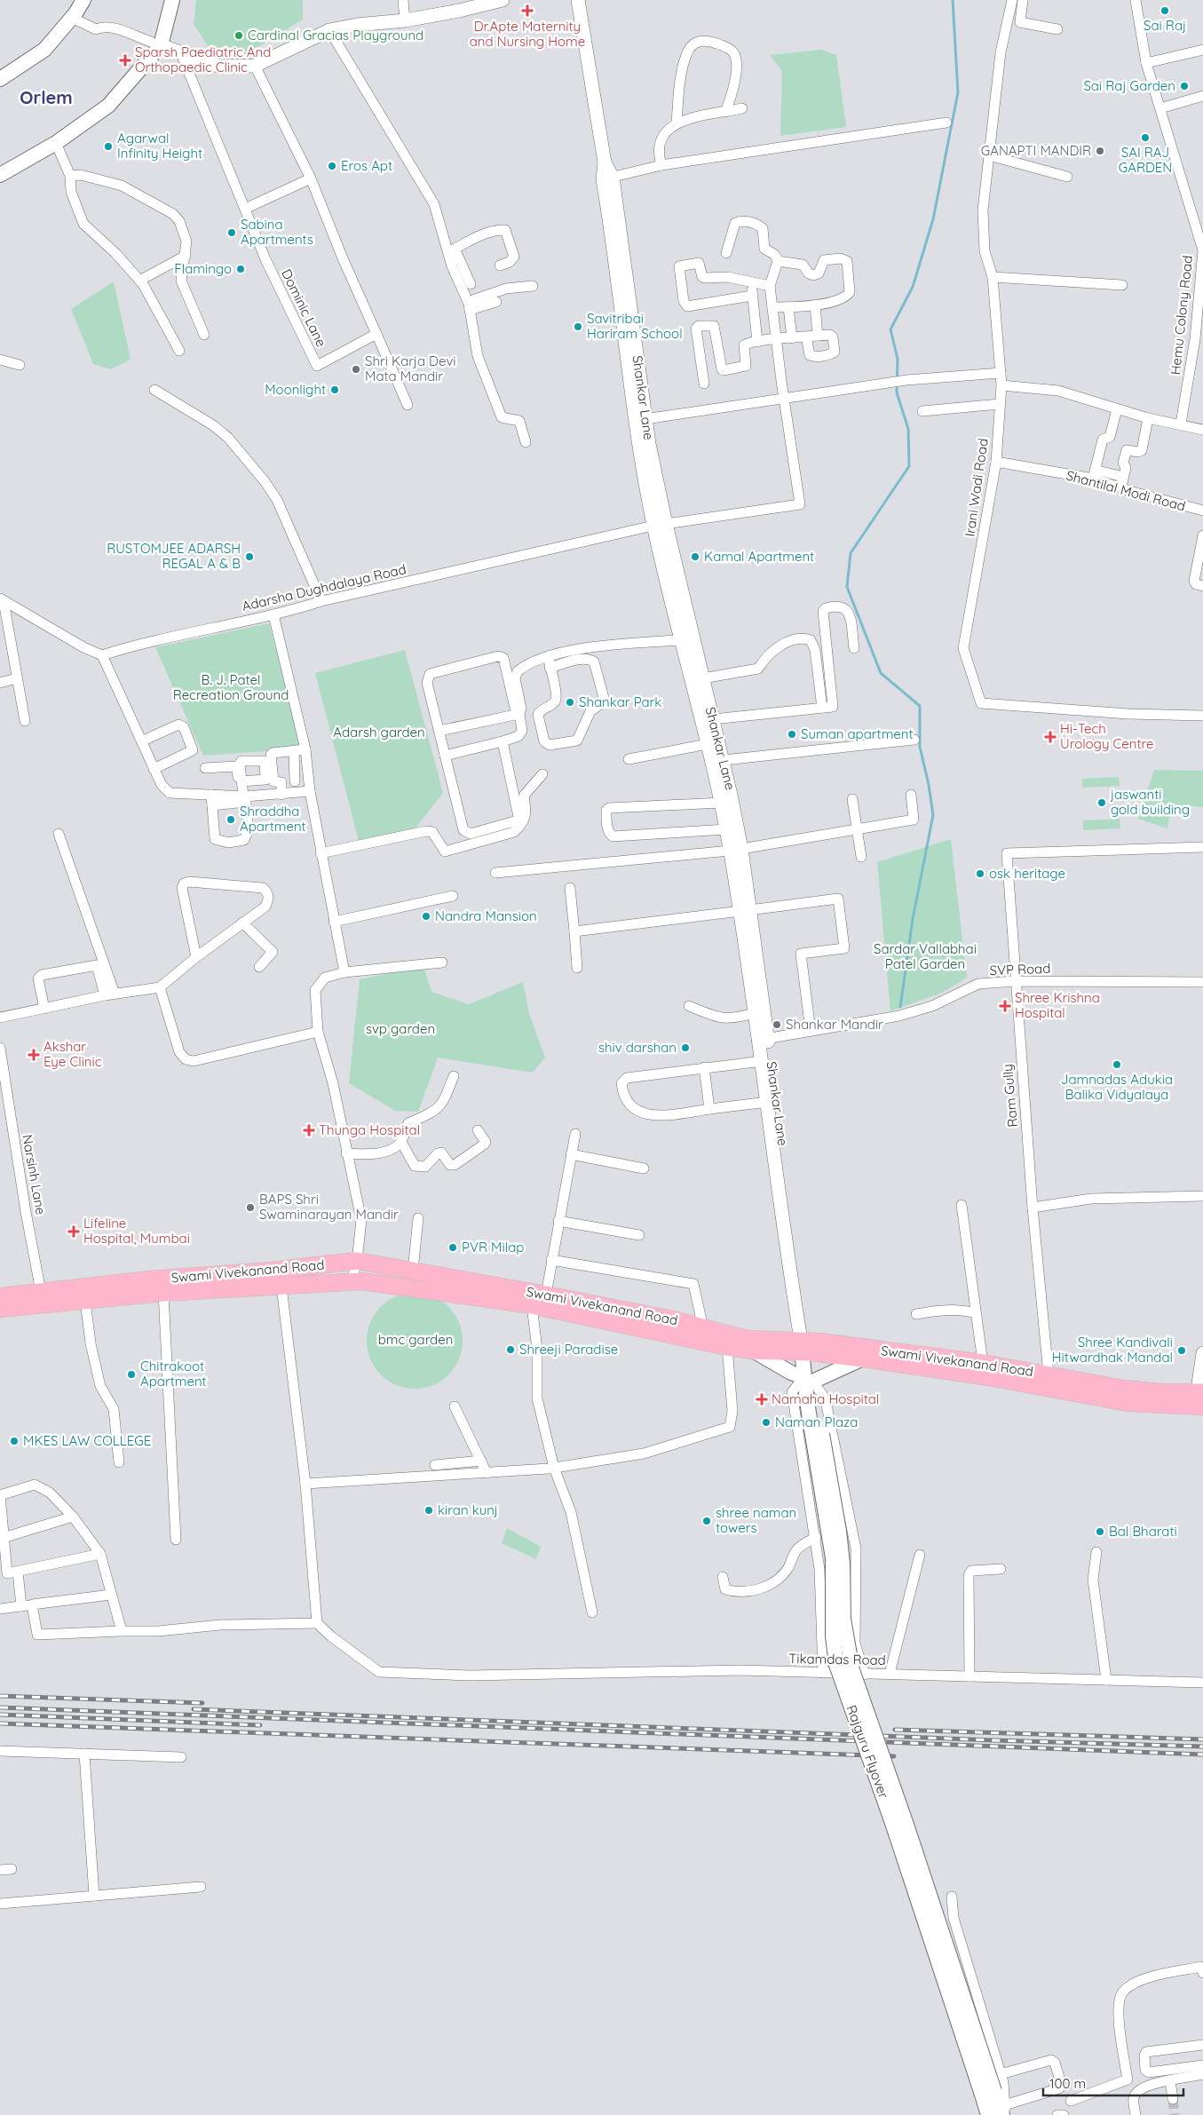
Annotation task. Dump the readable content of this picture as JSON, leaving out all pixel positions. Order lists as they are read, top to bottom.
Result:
{
  "streets": {
    "main road": ["Swami Vivekanand Road", "Rajguru Flyover"],
    "street": [
      "Dominic Lane",
      "Hemu Colony Road",
      "Shankar Lane",
      "Irani Wadi Road",
      "Shantilal Modi Road",
      "Adarsha Dughdalaya Road",
      "SVP Road",
      "Ram Gully",
      "Narsinh Lane",
      "Tikamdas Road"
    ]
  },
  "crossings": [
    ["Shankar Lane", "Adarsha Dughdalaya Road"],
    ["Shankar Lane", "SVP Road"],
    ["Shankar Lane", "Swami Vivekanand Road"],
    ["Shankar Lane", "Rajguru Flyover"],
    ["Irani Wadi Road", "Shantilal Modi Road"],
    ["SVP Road", "Ram Gully"],
    ["Ram Gully", "Swami Vivekanand Road"],
    ["Narsinh Lane", "Swami Vivekanand Road"],
    ["Swami Vivekanand Road", "Rajguru Flyover"]
  ],
  "districts": ["Orlem"],
  "parks": [
    "B. J. Patel Recreation Ground",
    "Adarsh garden",
    "Sardar Vallabhai Patel Garden",
    "svp garden",
    "bmc garden"
  ],
  "places": {
    "health": [
      "Dr.Apte Maternity and Nursing Home",
      "Sparsh Paediatric And Orthopaedic Clinic",
      "Hi-Tech Urology Centre",
      "Shree Krishna Hospital",
      "Akshar Eye Clinic",
      "Thunga Hospital",
      "Lifeline Hospital, Mumbai",
      "Namaha Hospital"
    ],
    "other": [
      "Sai Raj",
      "Cardinal Gracias Playground",
      "Sai Raj Garden",
      "SAI RAJ GARDEN",
      "Agarwal Infinity Height",
      "GANAPTI MANDIR",
      "Eros Apt",
      "Sabina Apartments",
      "Flamingo",
      "Savitribai Hariram School",
      "Shri Karja Devi Mata Mandir",
      "Moonlight",
      "RUSTOMJEE ADARSH REGAL A & B",
      "Kamal Apartment",
      "Shankar Park",
      "Suman apartment",
      "jaswanti gold building",
      "Shraddha Apartment",
      "osk heritage",
      "Nandra Mansion",
      "Shankar Mandir",
      "shiv darshan",
      "Jamnadas Adukia Balika Vidyalaya",
      "BAPS Shri Swaminarayan Mandir",
      "PVR Milap",
      "Shreeji Paradise",
      "Shree Kandivali Hitwardhak Mandal",
      "Chitrakoot Apartment",
      "Naman Plaza",
      "MKES LAW COLLEGE",
      "kiran kunj",
      "shree naman towers",
      "Bal Bharati"
    ]
  },
  "scale_bar": "100 m"
}
